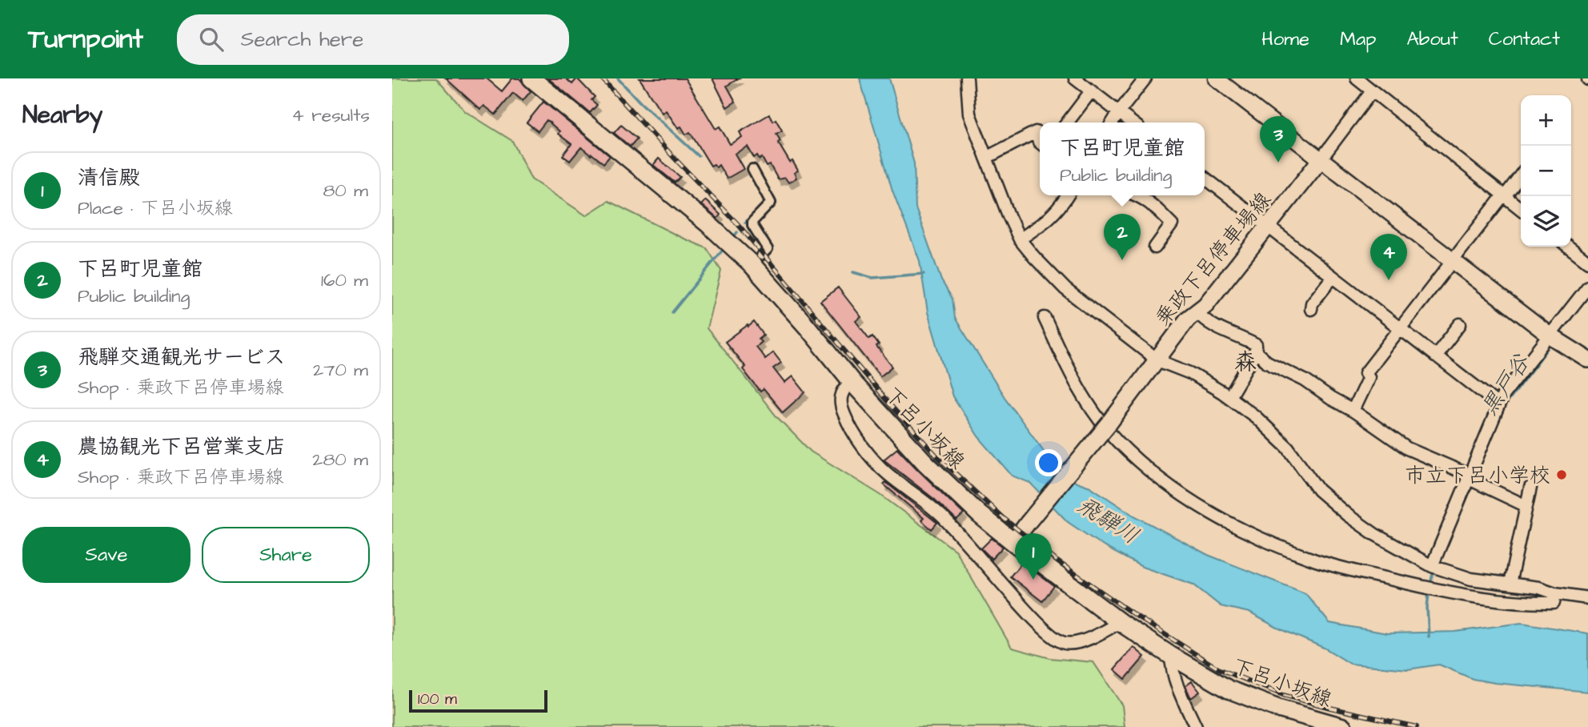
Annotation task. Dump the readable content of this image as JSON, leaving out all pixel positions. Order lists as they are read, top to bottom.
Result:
{
  "streets": {
    "main road": ["乗政下呂停車場線", "下呂小坂線"]
  },
  "crossings": [
    ["乗政下呂停車場線", "下呂小坂線"]
  ],
  "districts": ["森"],
  "water": ["黒戸谷", "飛騨川"],
  "places": ["市立下呂小学校"],
  "scale_bar": "100 m",
  "page": {
    "header": "Turnpoint",
    "search": "Search here",
    "nav": [
      "Home",
      "Map",
      "About",
      "Contact"
    ],
    "heading": ["Nearby", "4 results"],
    "map_buttons": ["+", "−"],
    "pins": [
      "3",
      "2",
      "4",
      "1"
    ],
    "popup": ["下呂町児童館", "Public building"],
    "list": [
      {
        "mark": "1",
        "name": "清信殿",
        "note": "Place · 下呂小坂線",
        "value": "80 m"
      },
      {
        "mark": "2",
        "name": "下呂町児童館",
        "note": "Public building",
        "value": "160 m"
      },
      {
        "mark": "3",
        "name": "飛騨交通観光サービス",
        "note": "Shop · 乗政下呂停車場線",
        "value": "270 m"
      },
      {
        "mark": "4",
        "name": "農協観光下呂営業支店",
        "note": "Shop · 乗政下呂停車場線",
        "value": "280 m"
      }
    ],
    "buttons": ["Save", "Share"],
    "scale": "100 m"
  }
}
